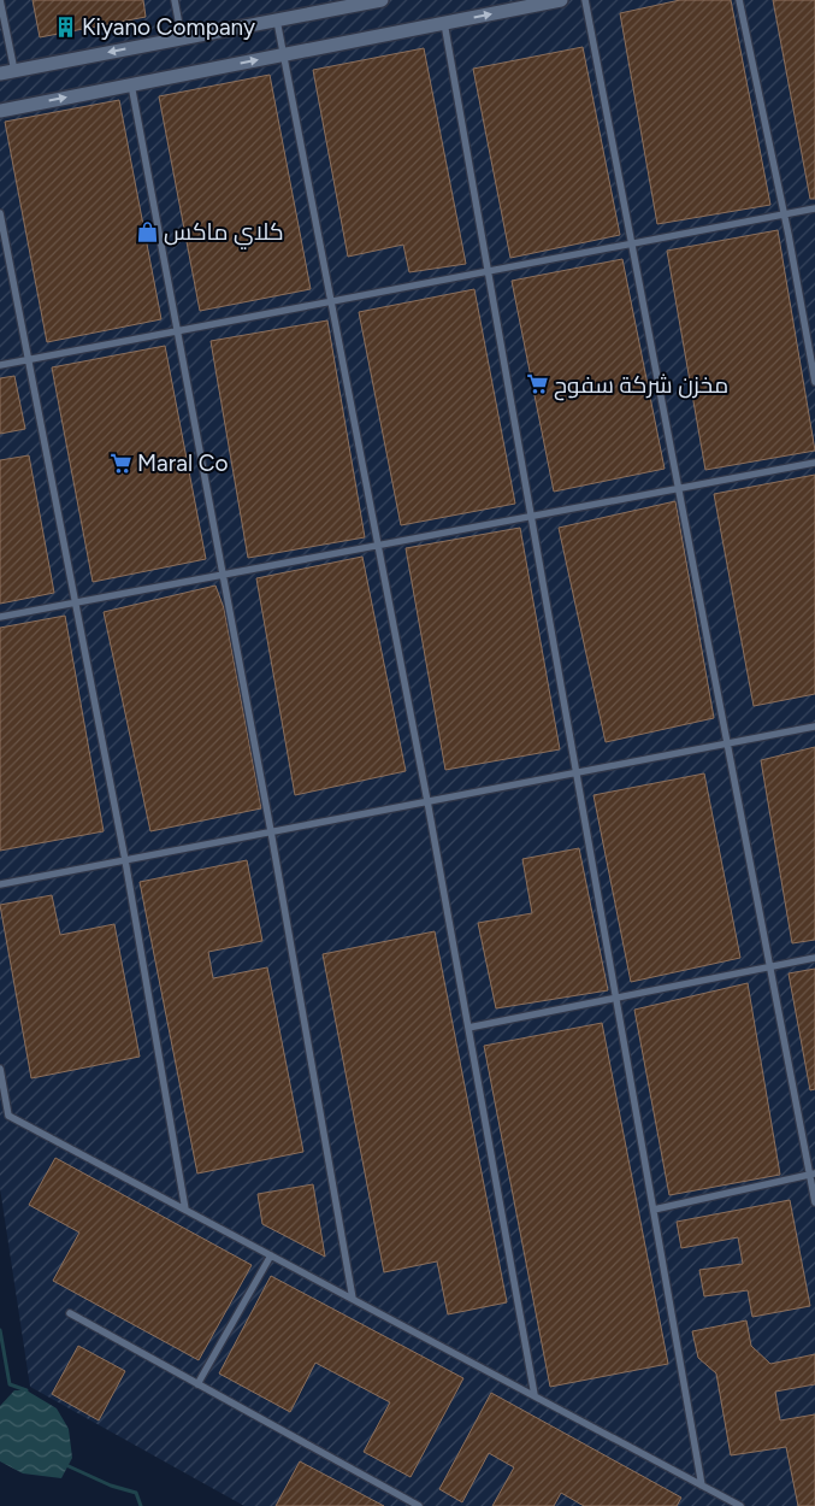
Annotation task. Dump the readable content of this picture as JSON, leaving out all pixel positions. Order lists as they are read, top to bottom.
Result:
{
  "places": {
    "building": ["Kiyano Company"],
    "shop": ["كلاي ماكس"],
    "supermarket": ["مخزن شركة سفوح", "Maral Co"]
  }
}
